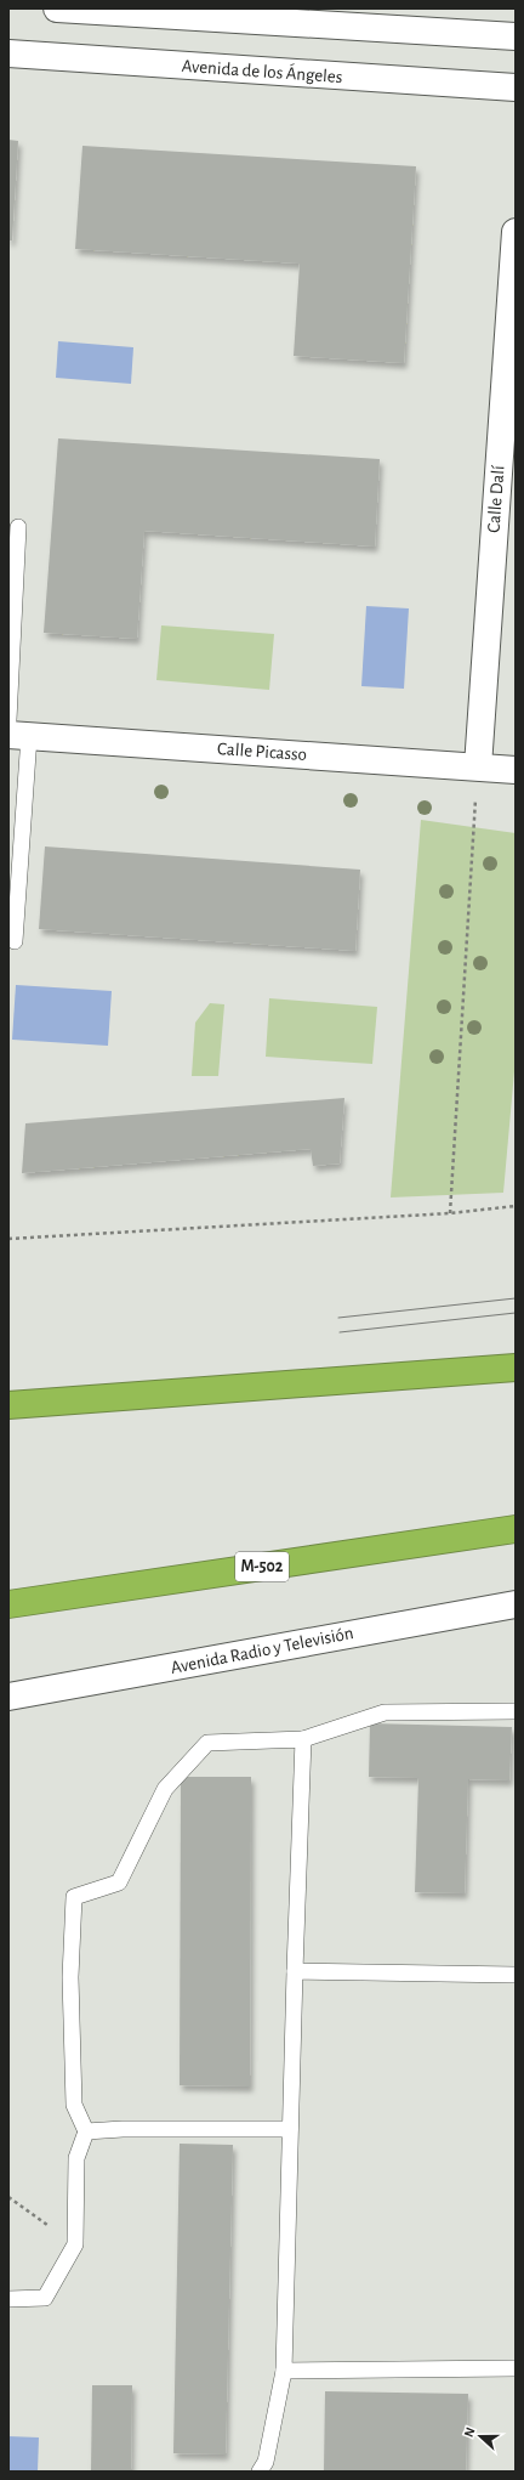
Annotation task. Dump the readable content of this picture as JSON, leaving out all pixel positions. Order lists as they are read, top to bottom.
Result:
{
  "streets": {
    "highway": ["M-502"],
    "street": [
      "Avenida de los Ángeles",
      "Calle Dalí",
      "Calle Picasso",
      "Avenida Radio y Televisión"
    ]
  },
  "crossings": [
    ["Calle Dalí", "Calle Picasso"]
  ],
  "north": "left"
}
